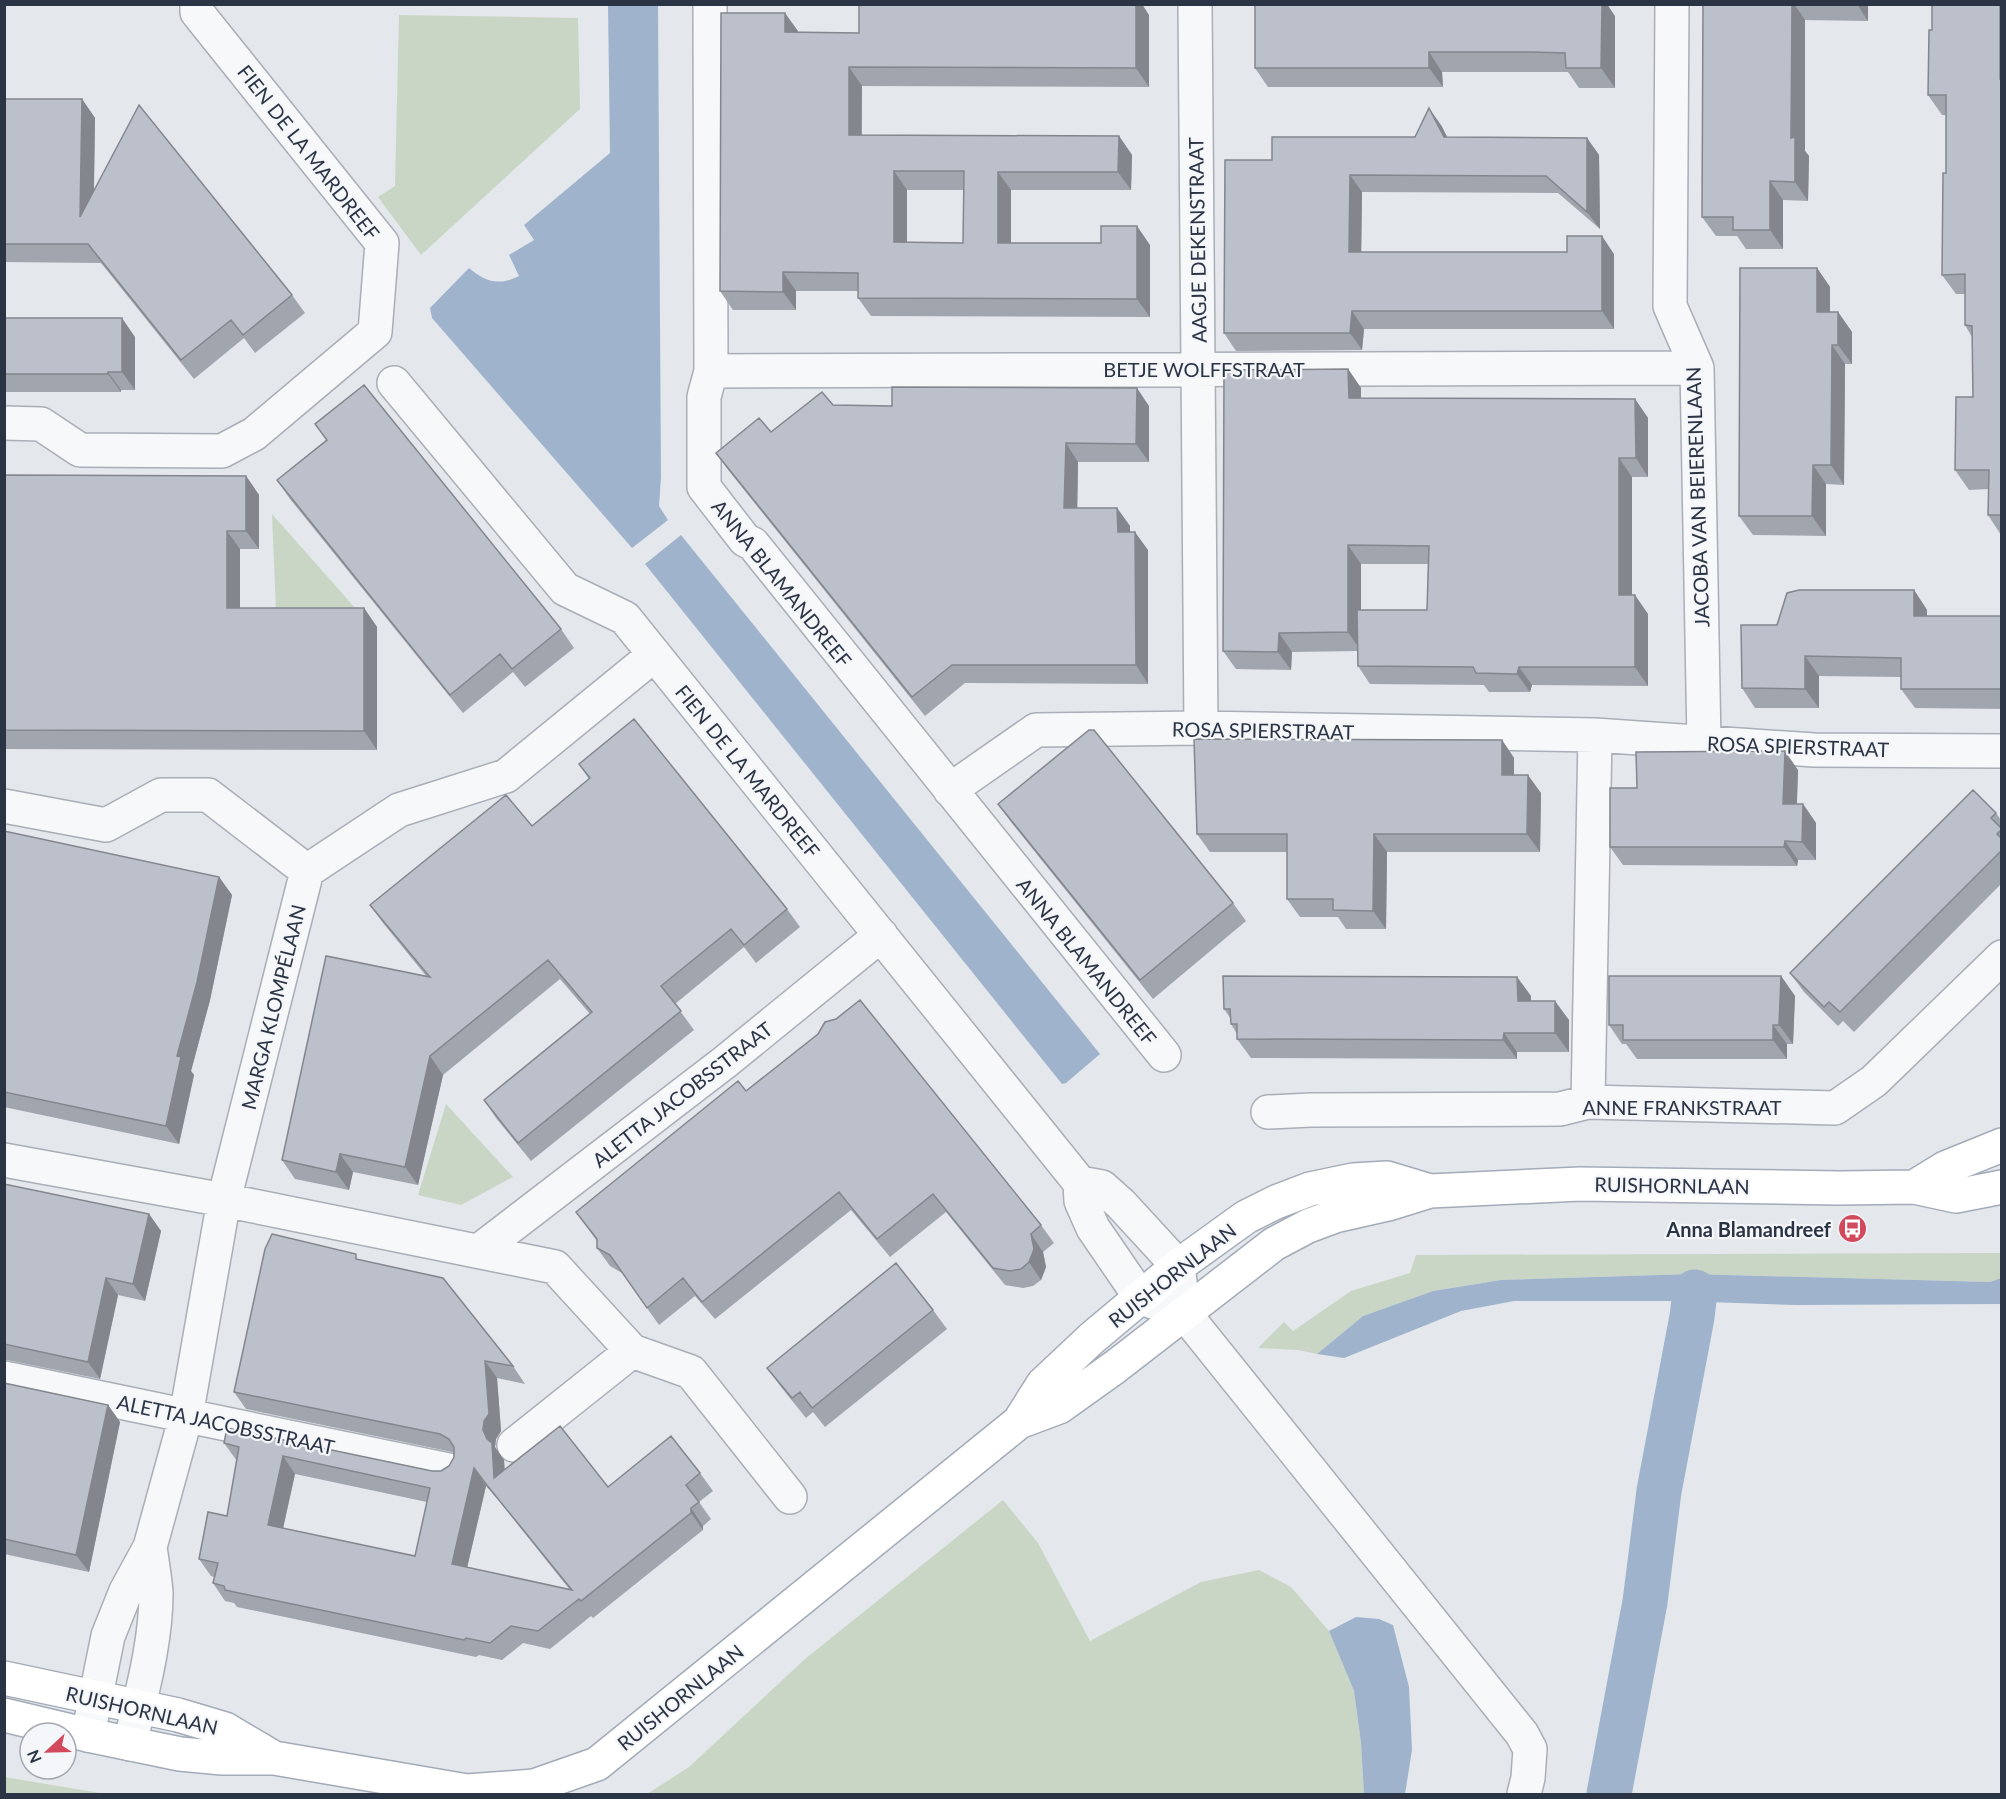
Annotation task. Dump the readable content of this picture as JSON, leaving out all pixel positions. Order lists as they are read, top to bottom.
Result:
{
  "streets": {
    "main road": ["RUISHORNLAAN"],
    "street": [
      "FIEN DE LA MARDREEF",
      "AAGJE DEKENSTRAAT",
      "BETJE WOLFFSTRAAT",
      "JACOBA VAN BEIERENLAAN",
      "ANNA BLAMANDREEF",
      "ROSA SPIERSTRAAT",
      "MARGA KLOMPÉLAAN",
      "ALETTA JACOBSSTRAAT",
      "ANNE FRANKSTRAAT"
    ]
  },
  "crossings": [
    ["FIEN DE LA MARDREEF", "ALETTA JACOBSSTRAAT"],
    ["FIEN DE LA MARDREEF", "RUISHORNLAAN"],
    ["AAGJE DEKENSTRAAT", "BETJE WOLFFSTRAAT"],
    ["AAGJE DEKENSTRAAT", "ROSA SPIERSTRAAT"],
    ["BETJE WOLFFSTRAAT", "JACOBA VAN BEIERENLAAN"],
    ["BETJE WOLFFSTRAAT", "ANNA BLAMANDREEF"],
    ["JACOBA VAN BEIERENLAAN", "ROSA SPIERSTRAAT"],
    ["ANNA BLAMANDREEF", "ROSA SPIERSTRAAT"],
    ["MARGA KLOMPÉLAAN", "ALETTA JACOBSSTRAAT"],
    ["MARGA KLOMPÉLAAN", "RUISHORNLAAN"]
  ],
  "places": {
    "bus stop": ["Anna Blamandreef"]
  },
  "north": "left"
}
